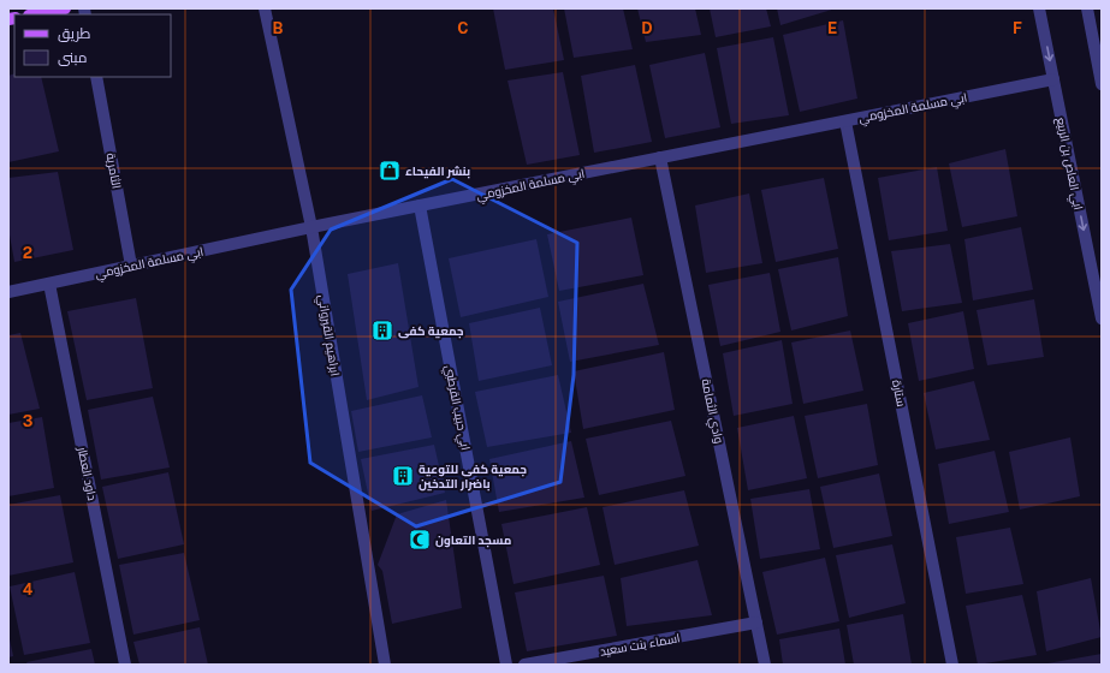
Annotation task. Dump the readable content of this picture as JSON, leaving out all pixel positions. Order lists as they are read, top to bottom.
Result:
{
  "streets": {
    "street": [
      "ابي مسلمة المخزومي",
      "ابي العاص بن الربيع",
      "الثامرية",
      "ابراهيم القيرواني",
      "ستارة",
      "ابي حبيب القرطبي",
      "وادي الثمامة",
      "داود العطار",
      "اسماء بنت سعيد"
    ]
  },
  "crossings": [
    ["ابي مسلمة المخزومي", "ابي العاص بن الربيع"],
    ["ابي مسلمة المخزومي", "الثامرية"],
    ["ابي مسلمة المخزومي", "ابراهيم القيرواني"],
    ["ابي مسلمة المخزومي", "ستارة"],
    ["ابي مسلمة المخزومي", "ابي حبيب القرطبي"],
    ["ابي مسلمة المخزومي", "وادي الثمامة"],
    ["ابي مسلمة المخزومي", "داود العطار"],
    ["وادي الثمامة", "اسماء بنت سعيد"]
  ],
  "one_way": ["ابي العاص بن الربيع"],
  "places": {
    "shop": ["بنشر الفيحاء"],
    "building": ["جمعية كفى", "جمعية كفى للتوعية باضرار التدخين"],
    "mosque": ["مسجد التعاون"]
  },
  "legend": ["طريق", "مبنى"],
  "grid": {
    "columns": [
      "B",
      "C",
      "D",
      "E",
      "F"
    ],
    "rows": ["2", "3", "4"]
  }
}
